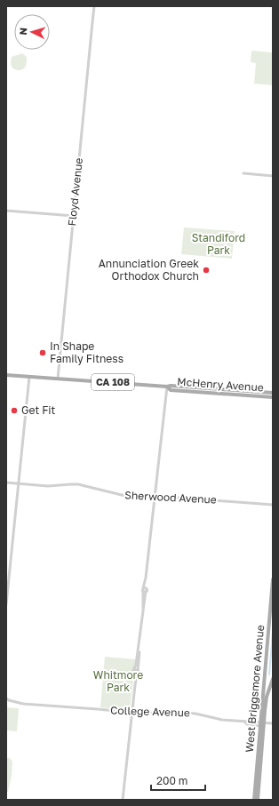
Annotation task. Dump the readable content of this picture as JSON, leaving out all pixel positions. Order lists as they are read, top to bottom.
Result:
{
  "streets": {
    "main road": ["CA 108", "McHenry Avenue", "West Briggsmore Avenue"],
    "street": ["Floyd Avenue", "Sherwood Avenue", "College Avenue"]
  },
  "crossings": [
    ["Floyd Avenue", "McHenry Avenue"],
    ["West Briggsmore Avenue", "College Avenue"]
  ],
  "parks": ["Standiford Park", "Whitmore Park"],
  "places": ["Annunciation Greek Orthodox Church", "In Shape Family Fitness", "Get Fit"],
  "scale_bar": "200 m",
  "north": "left"
}
